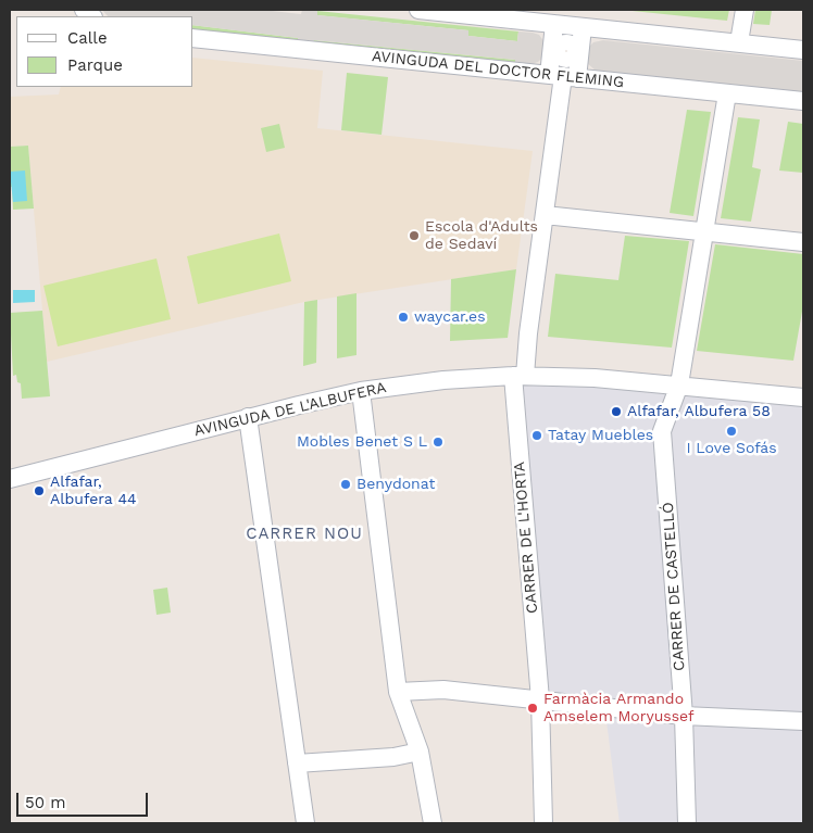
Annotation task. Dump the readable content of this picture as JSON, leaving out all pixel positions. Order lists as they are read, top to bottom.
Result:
{
  "streets": {
    "street": [
      "AVINGUDA DEL DOCTOR FLEMING",
      "AVINGUDA DE L'ALBUFERA",
      "CARRER DE L'HORTA",
      "CARRER DE CASTELLÓ"
    ]
  },
  "crossings": [
    ["AVINGUDA DEL DOCTOR FLEMING", "CARRER DE L'HORTA"],
    ["AVINGUDA DEL DOCTOR FLEMING", "CARRER DE CASTELLÓ"],
    ["AVINGUDA DE L'ALBUFERA", "CARRER DE L'HORTA"],
    ["AVINGUDA DE L'ALBUFERA", "CARRER DE CASTELLÓ"]
  ],
  "districts": ["CARRER NOU"],
  "places": [
    "Escola d'Adults de Sedaví",
    "waycar.es",
    "Alfafar, Albufera 58",
    "I Love Sofás",
    "Tatay Muebles",
    "Mobles Benet S L",
    "Benydonat",
    "Alfafar, Albufera 44",
    "Farmàcia Armando Amselem Moryussef"
  ],
  "legend": ["Calle", "Parque"],
  "scale_bar": "50 m"
}
